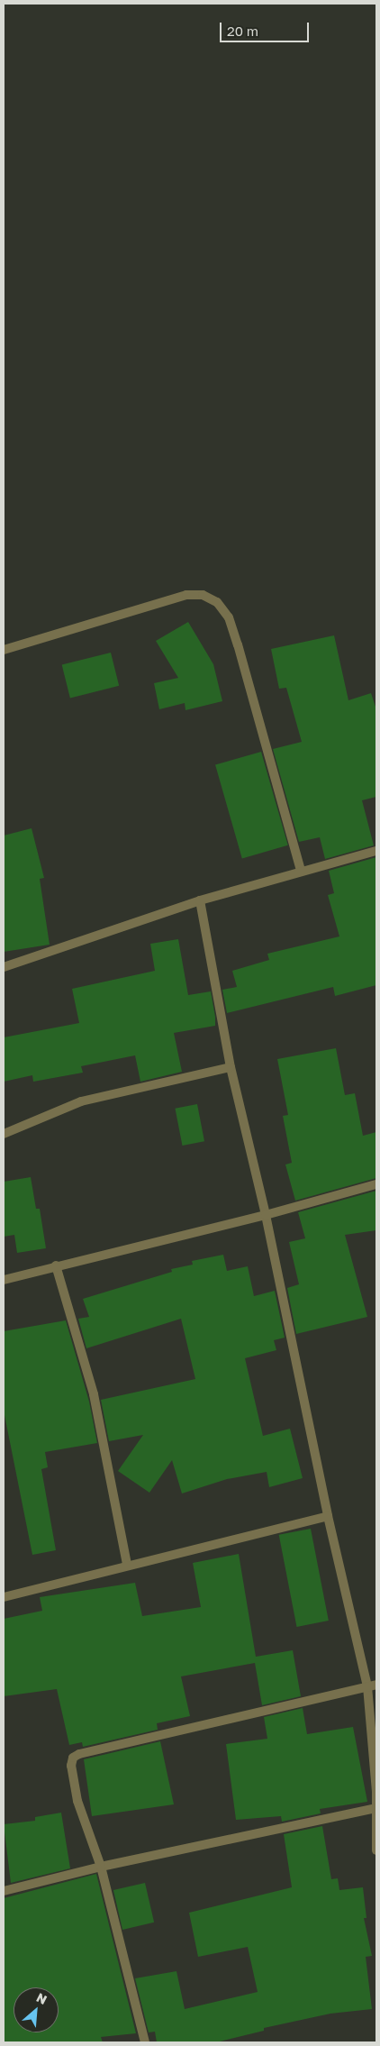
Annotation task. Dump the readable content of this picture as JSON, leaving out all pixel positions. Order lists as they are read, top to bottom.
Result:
{
  "scale_bar": "20 m",
  "north": "top right"
}
